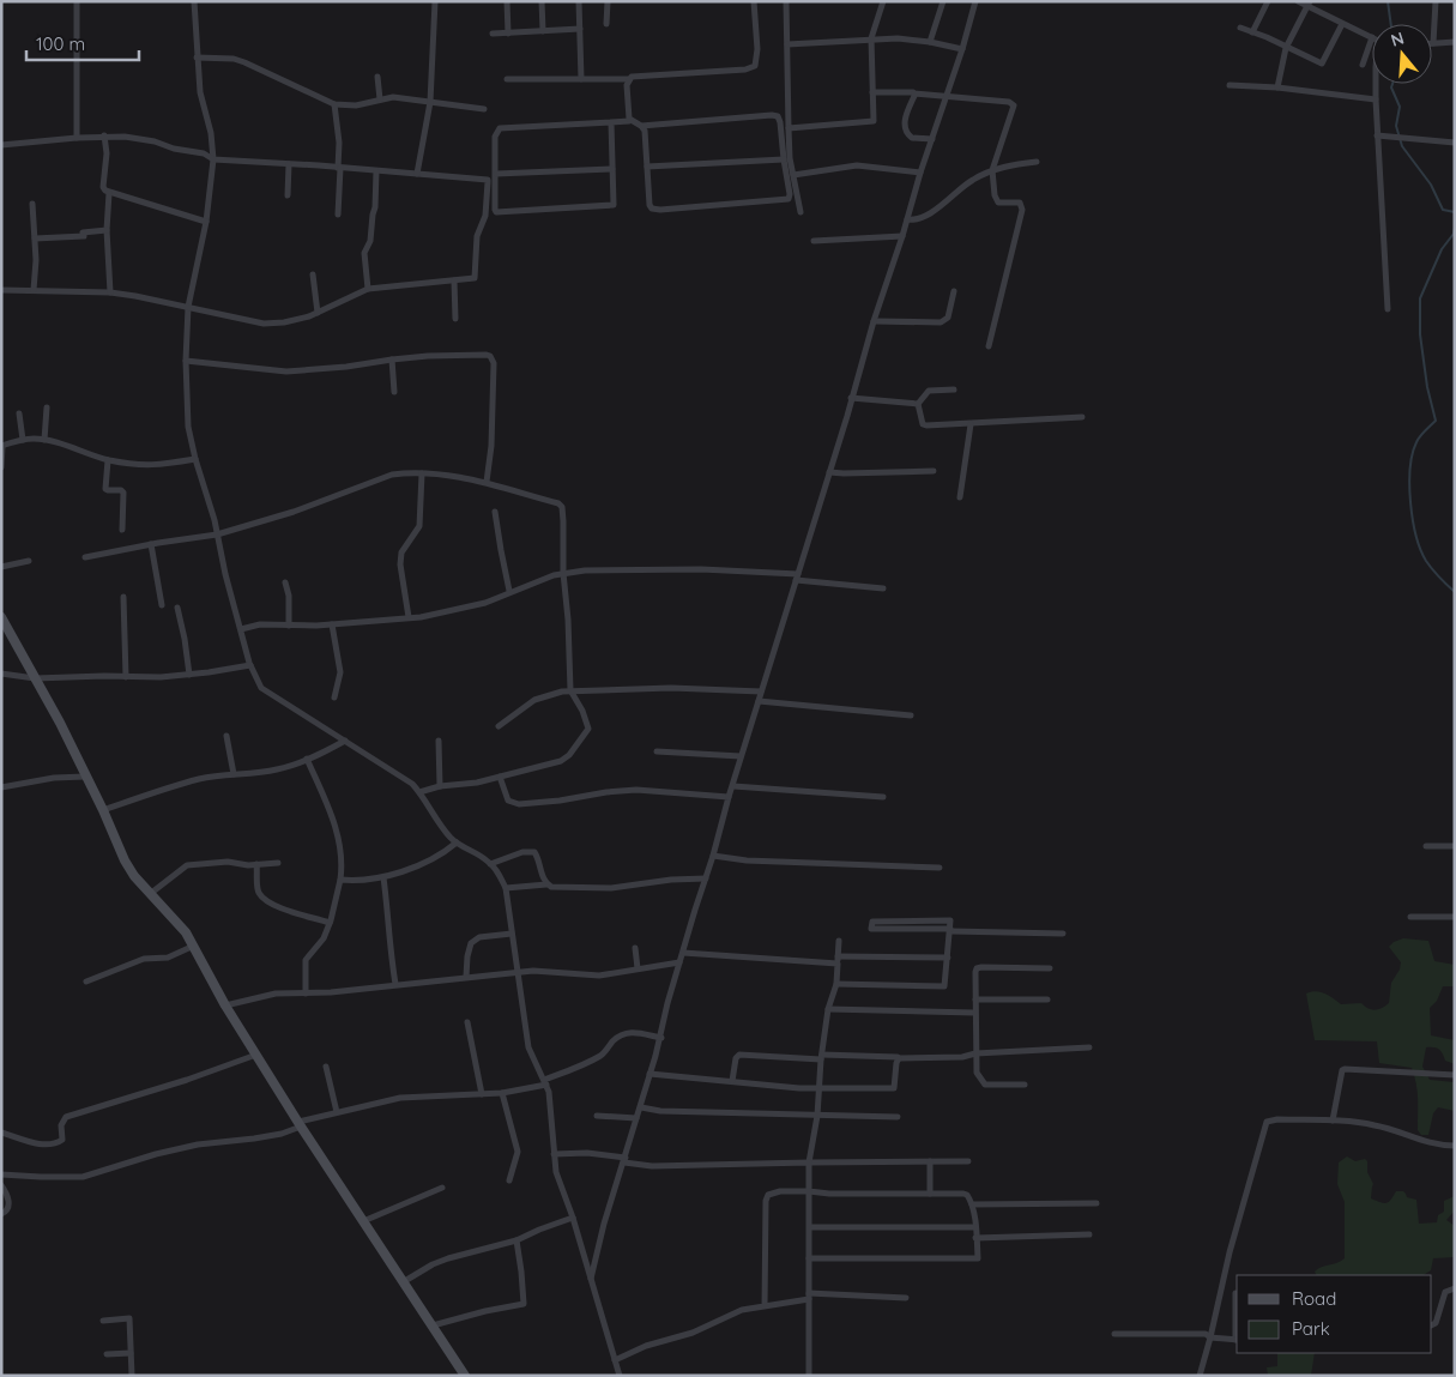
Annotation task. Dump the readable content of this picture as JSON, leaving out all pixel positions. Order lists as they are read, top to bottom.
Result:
{
  "legend": ["Road", "Park"],
  "scale_bar": "100 m",
  "north": "top"
}
